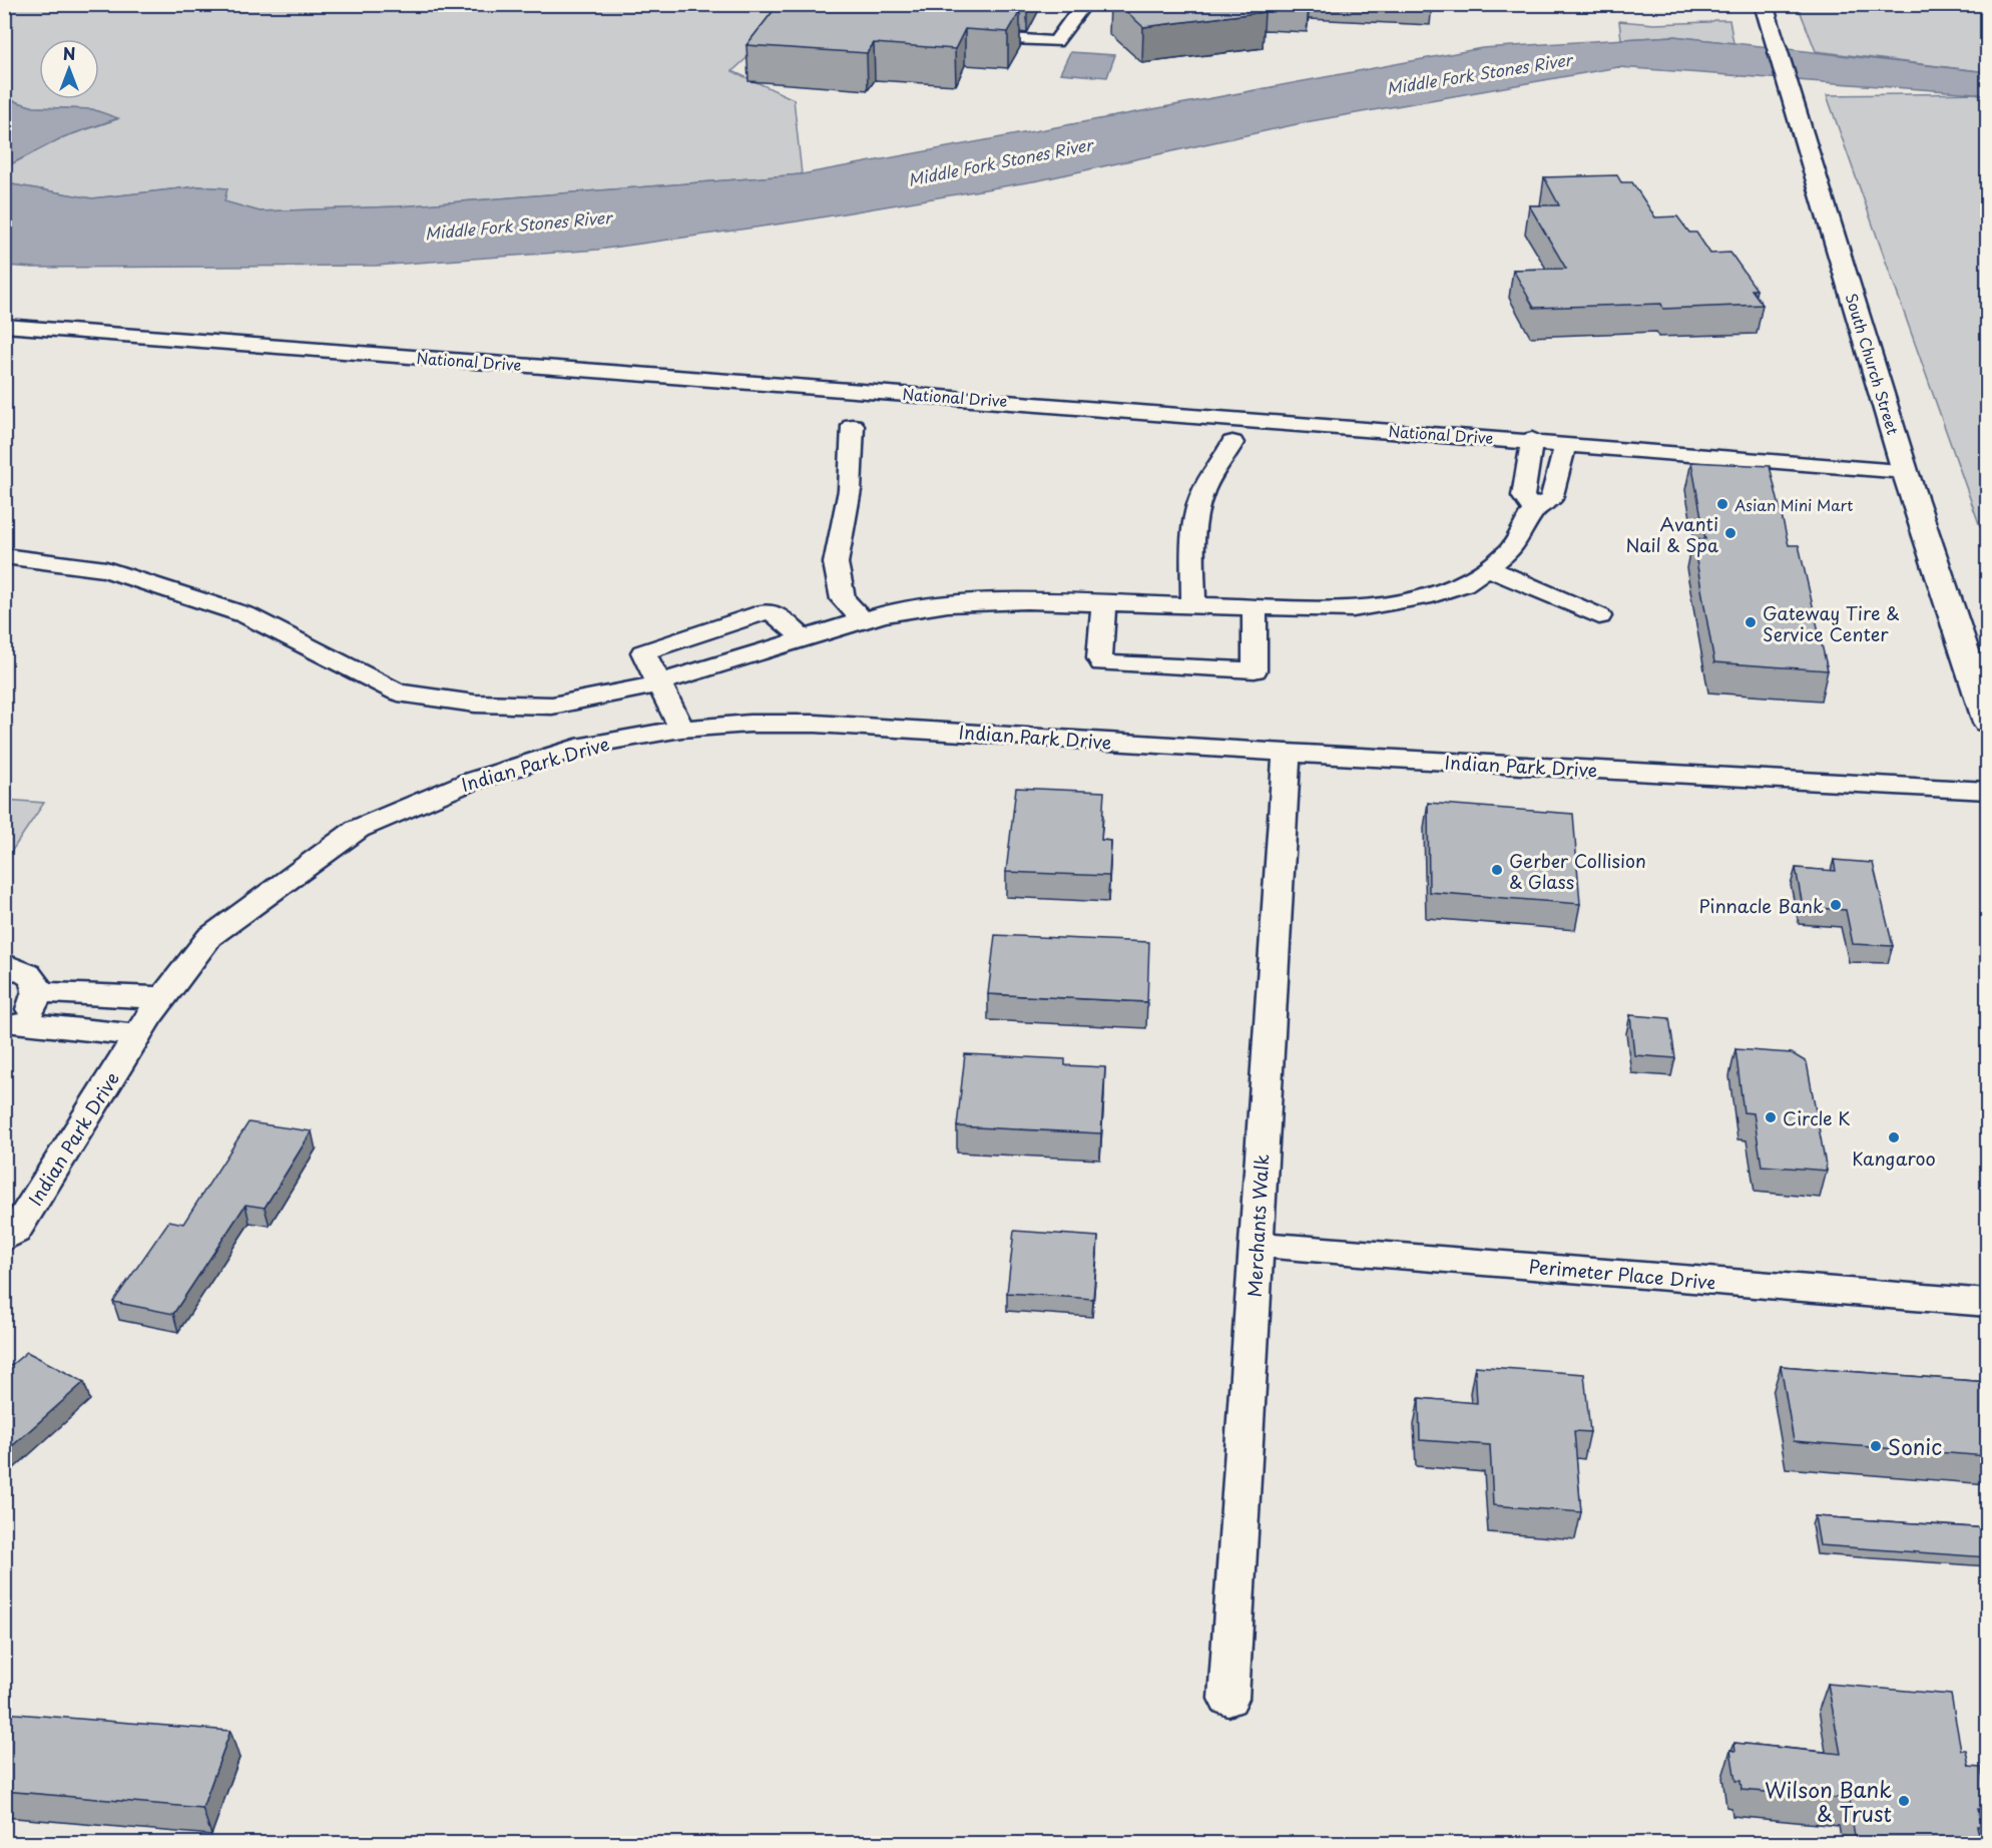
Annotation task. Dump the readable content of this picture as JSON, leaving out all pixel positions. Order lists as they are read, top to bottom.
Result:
{
  "streets": {
    "highway": ["South Church Street"],
    "street": [
      "National Drive",
      "Indian Park Drive",
      "Merchants Walk",
      "Perimeter Place Drive"
    ]
  },
  "crossings": [
    ["National Drive", "South Church Street"],
    ["Indian Park Drive", "Merchants Walk"],
    ["Merchants Walk", "Perimeter Place Drive"]
  ],
  "water": ["Middle Fork Stones River"],
  "places": [
    "Asian Mini Mart",
    "Avanti Nail & Spa",
    "Gateway Tire & Service Center",
    "Gerber Collision & Glass",
    "Pinnacle Bank",
    "Circle K",
    "Kangaroo",
    "Sonic",
    "Wilson Bank & Trust"
  ],
  "north": "top"
}
